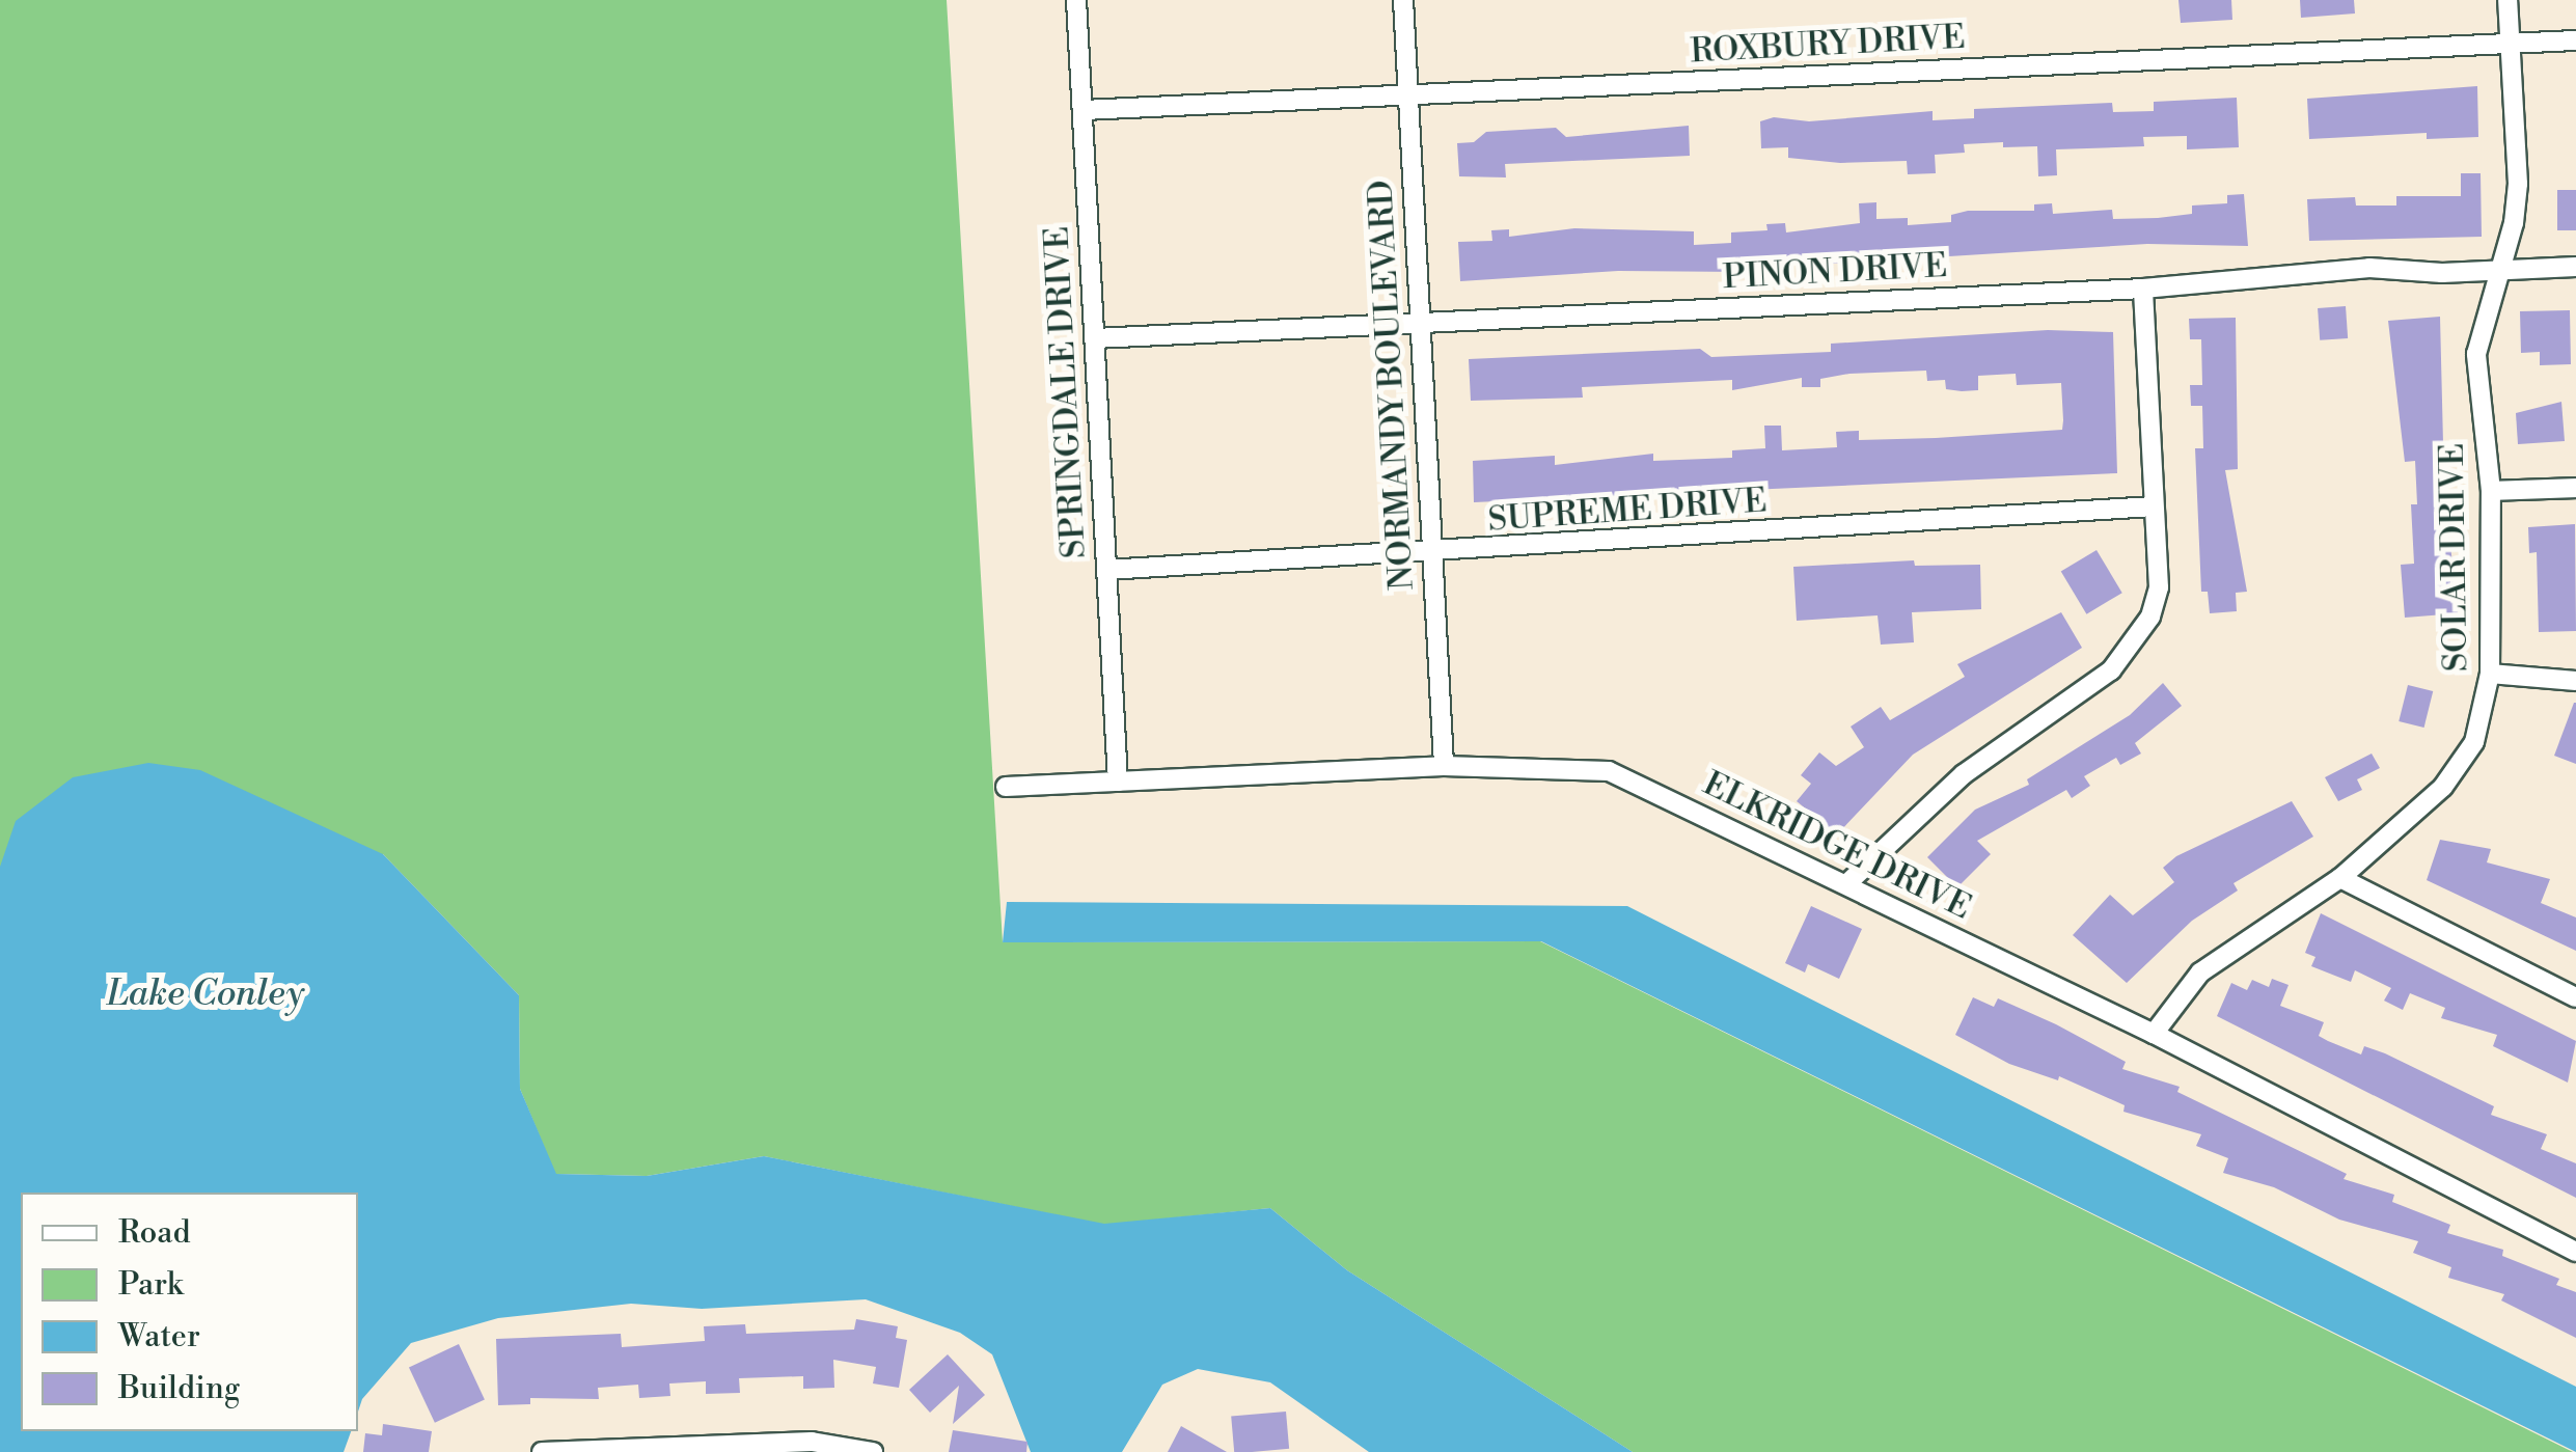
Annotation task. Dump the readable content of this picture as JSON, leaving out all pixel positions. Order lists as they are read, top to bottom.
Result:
{
  "streets": {
    "street": [
      "ROXBURY DRIVE",
      "PINON DRIVE",
      "NORMANDY BOULEVARD",
      "SPRINGDALE DRIVE",
      "SUPREME DRIVE",
      "SOLAR DRIVE",
      "ELKRIDGE DRIVE"
    ]
  },
  "crossings": [
    ["ROXBURY DRIVE", "NORMANDY BOULEVARD"],
    ["ROXBURY DRIVE", "SPRINGDALE DRIVE"],
    ["ROXBURY DRIVE", "SOLAR DRIVE"],
    ["PINON DRIVE", "NORMANDY BOULEVARD"],
    ["PINON DRIVE", "SPRINGDALE DRIVE"],
    ["PINON DRIVE", "SOLAR DRIVE"],
    ["NORMANDY BOULEVARD", "SUPREME DRIVE"],
    ["NORMANDY BOULEVARD", "ELKRIDGE DRIVE"],
    ["SPRINGDALE DRIVE", "SUPREME DRIVE"],
    ["SPRINGDALE DRIVE", "ELKRIDGE DRIVE"],
    ["SOLAR DRIVE", "ELKRIDGE DRIVE"]
  ],
  "water": ["Lake Conley"],
  "legend": [
    "Road",
    "Park",
    "Water",
    "Building"
  ]
}
